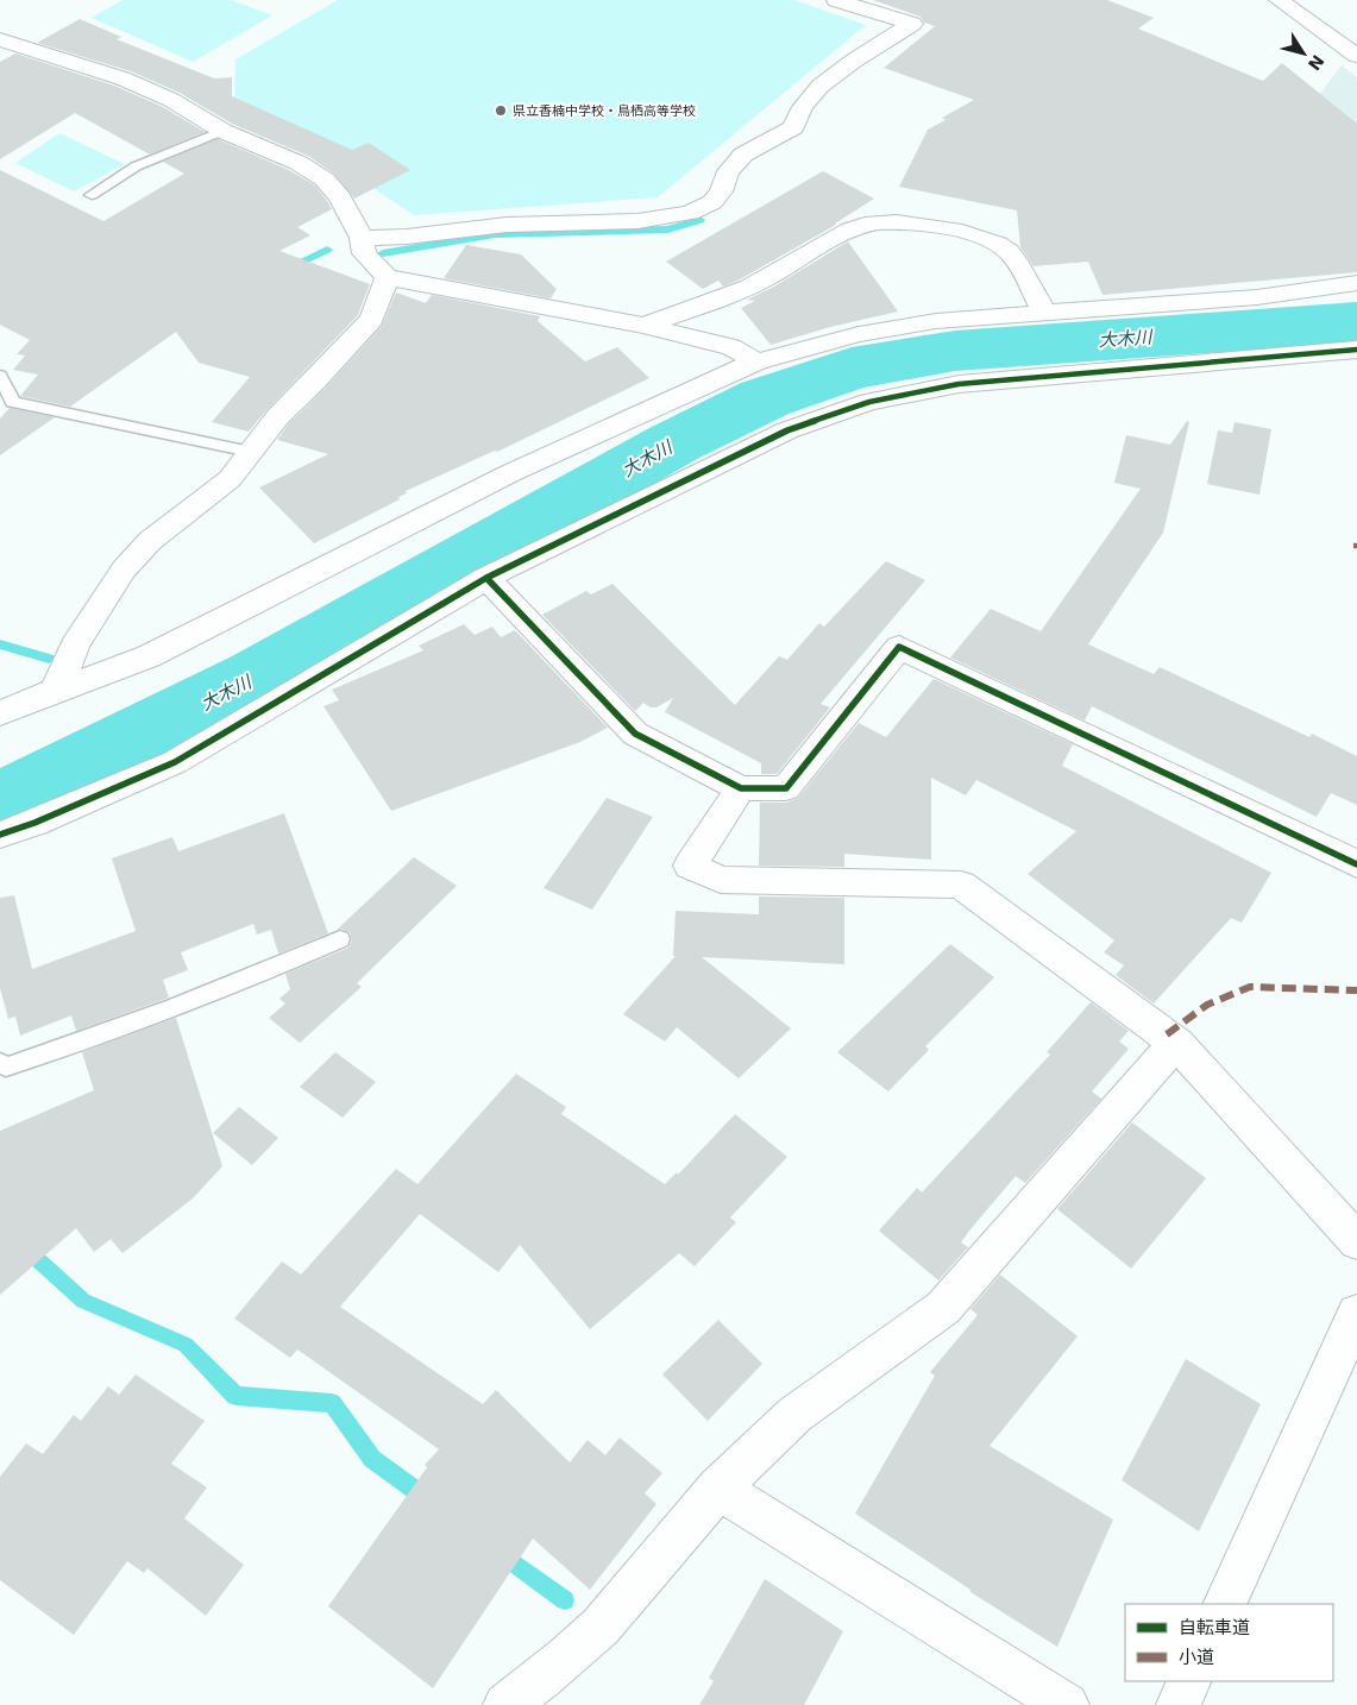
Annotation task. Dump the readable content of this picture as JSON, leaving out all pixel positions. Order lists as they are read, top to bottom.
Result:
{
  "water": ["大木川"],
  "places": ["県立香楠中学校・鳥栖高等学校"],
  "legend": ["自転車道", "小道"],
  "north": "bottom right"
}
